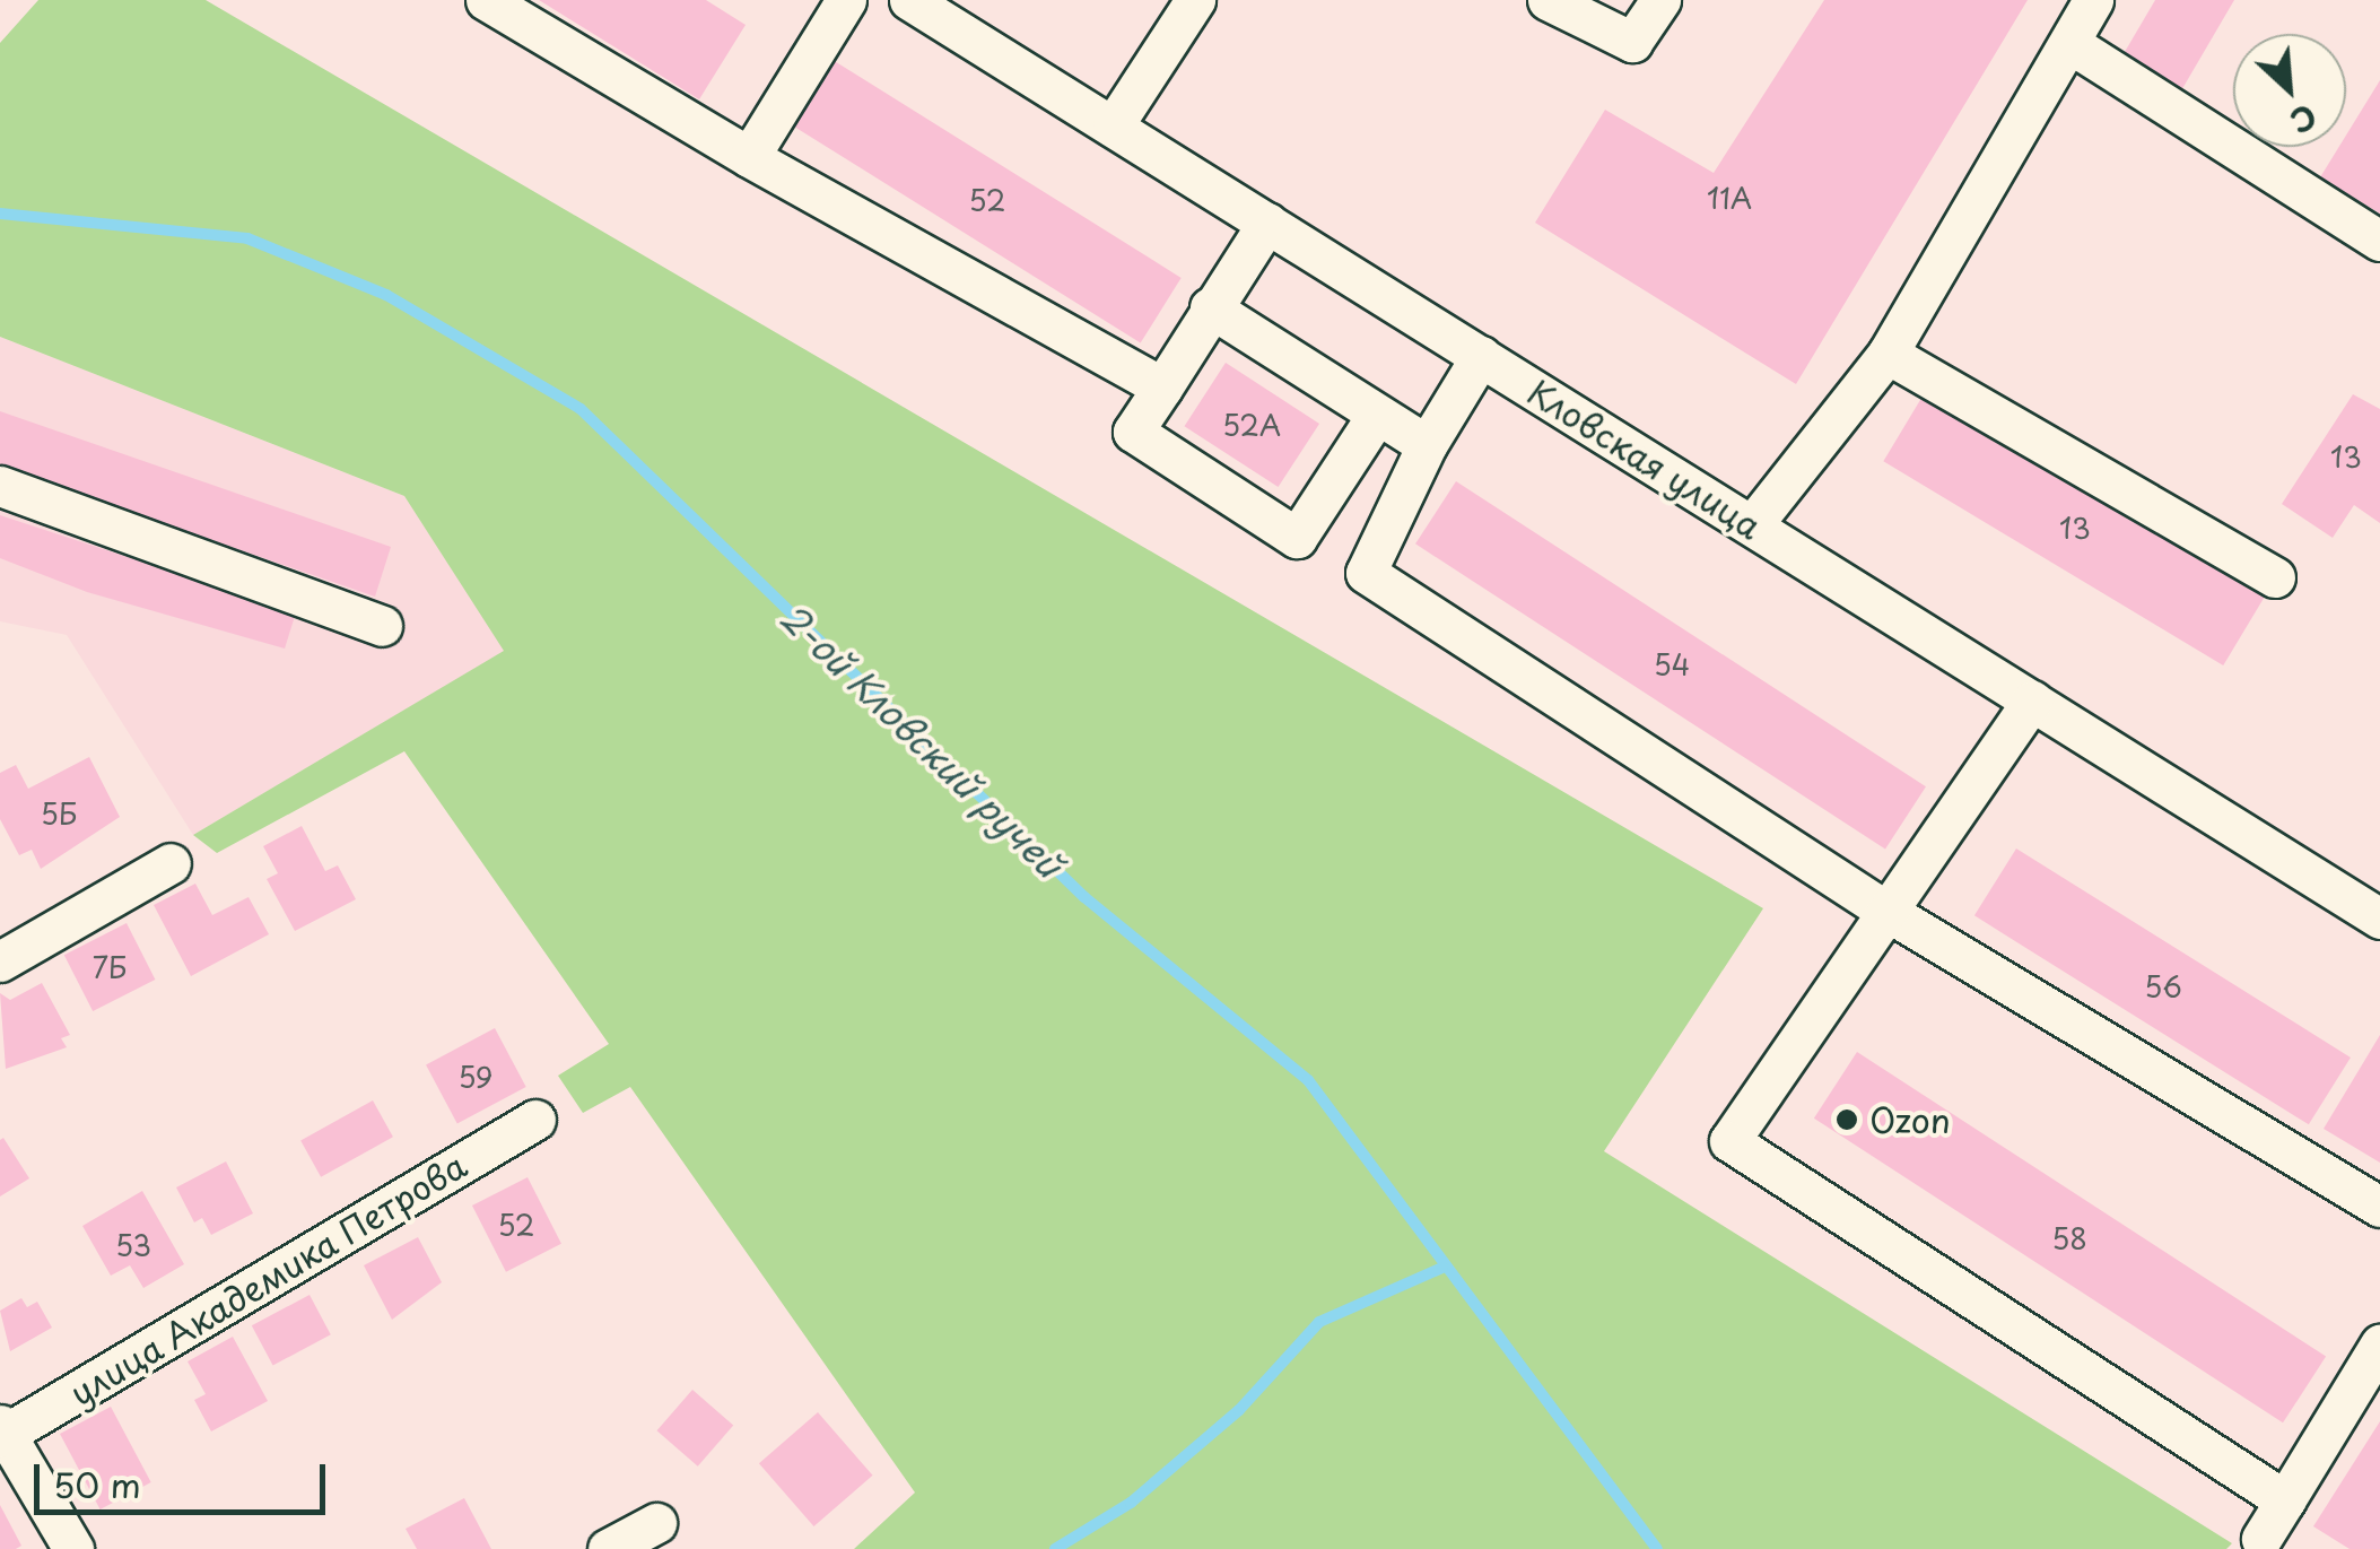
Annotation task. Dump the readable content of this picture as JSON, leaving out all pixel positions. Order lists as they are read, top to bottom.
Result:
{
  "streets": {
    "street": ["Кловская улица", "улица Академика Петрова"]
  },
  "water": ["2-ой Кловский ручей"],
  "places": ["Ozon"],
  "house_numbers": [
    "11А",
    "52",
    "52А",
    "13",
    "13",
    "54",
    "5Б",
    "7Б",
    "56",
    "59",
    "52",
    "58",
    "53"
  ],
  "scale_bar": "50 m",
  "north": "bottom right"
}
